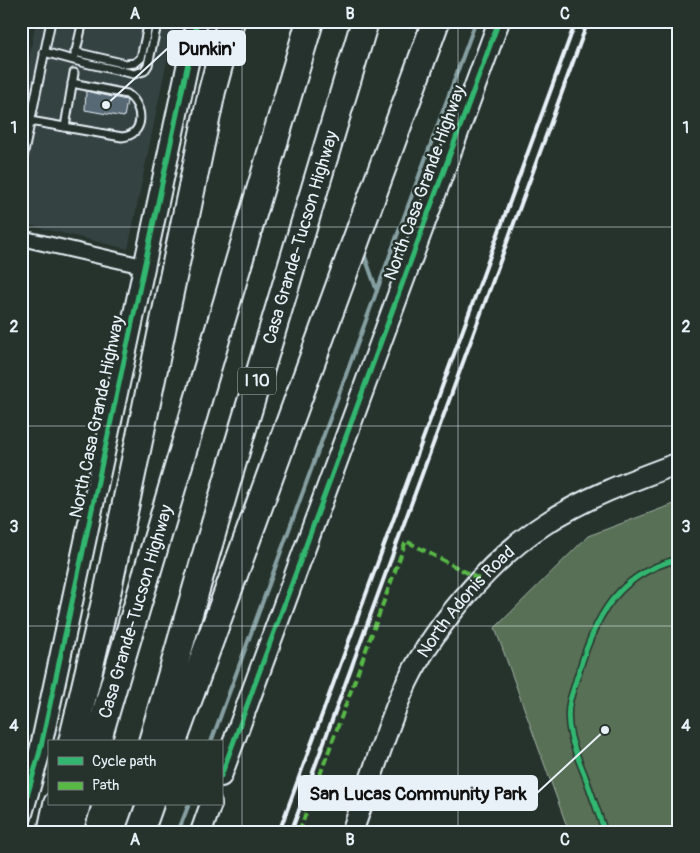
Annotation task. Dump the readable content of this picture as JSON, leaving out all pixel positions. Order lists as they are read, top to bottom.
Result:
{
  "streets": {
    "highway": ["Casa Grande-Tucson Highway", "I 10"],
    "street": ["North Casa Grande Highway", "North Adonis Road"]
  },
  "places": ["Dunkin'", "San Lucas Community Park"],
  "legend": ["Cycle path", "Path"],
  "grid": {
    "columns": ["A", "B", "C"],
    "rows": [
      "1",
      "2",
      "3",
      "4"
    ]
  }
}
